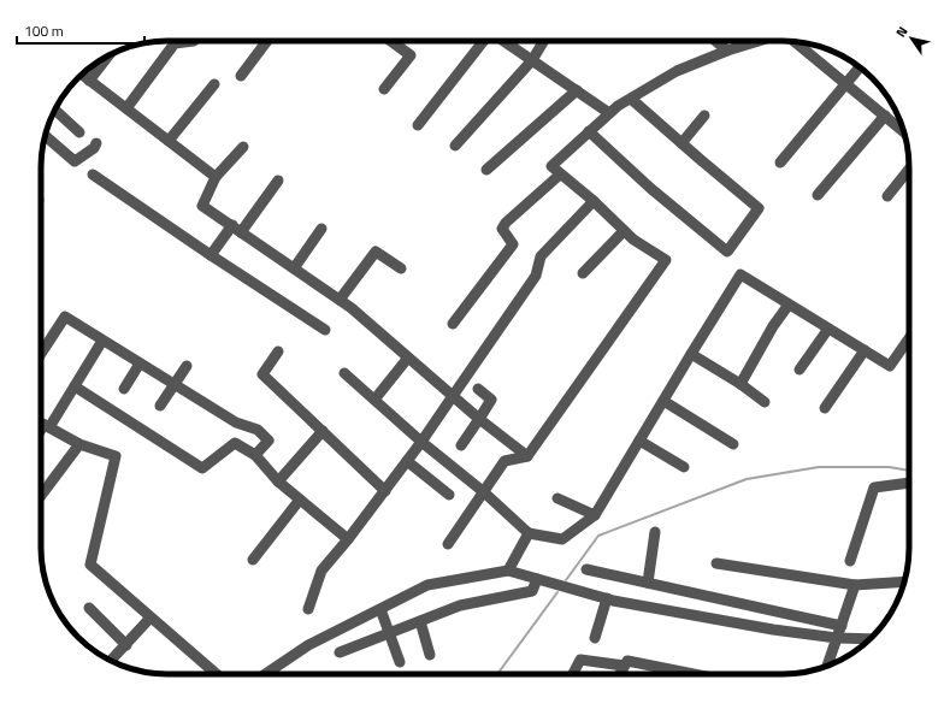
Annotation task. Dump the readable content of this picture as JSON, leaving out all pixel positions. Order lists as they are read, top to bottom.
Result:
{
  "scale_bar": "100 m",
  "north": "top left"
}
